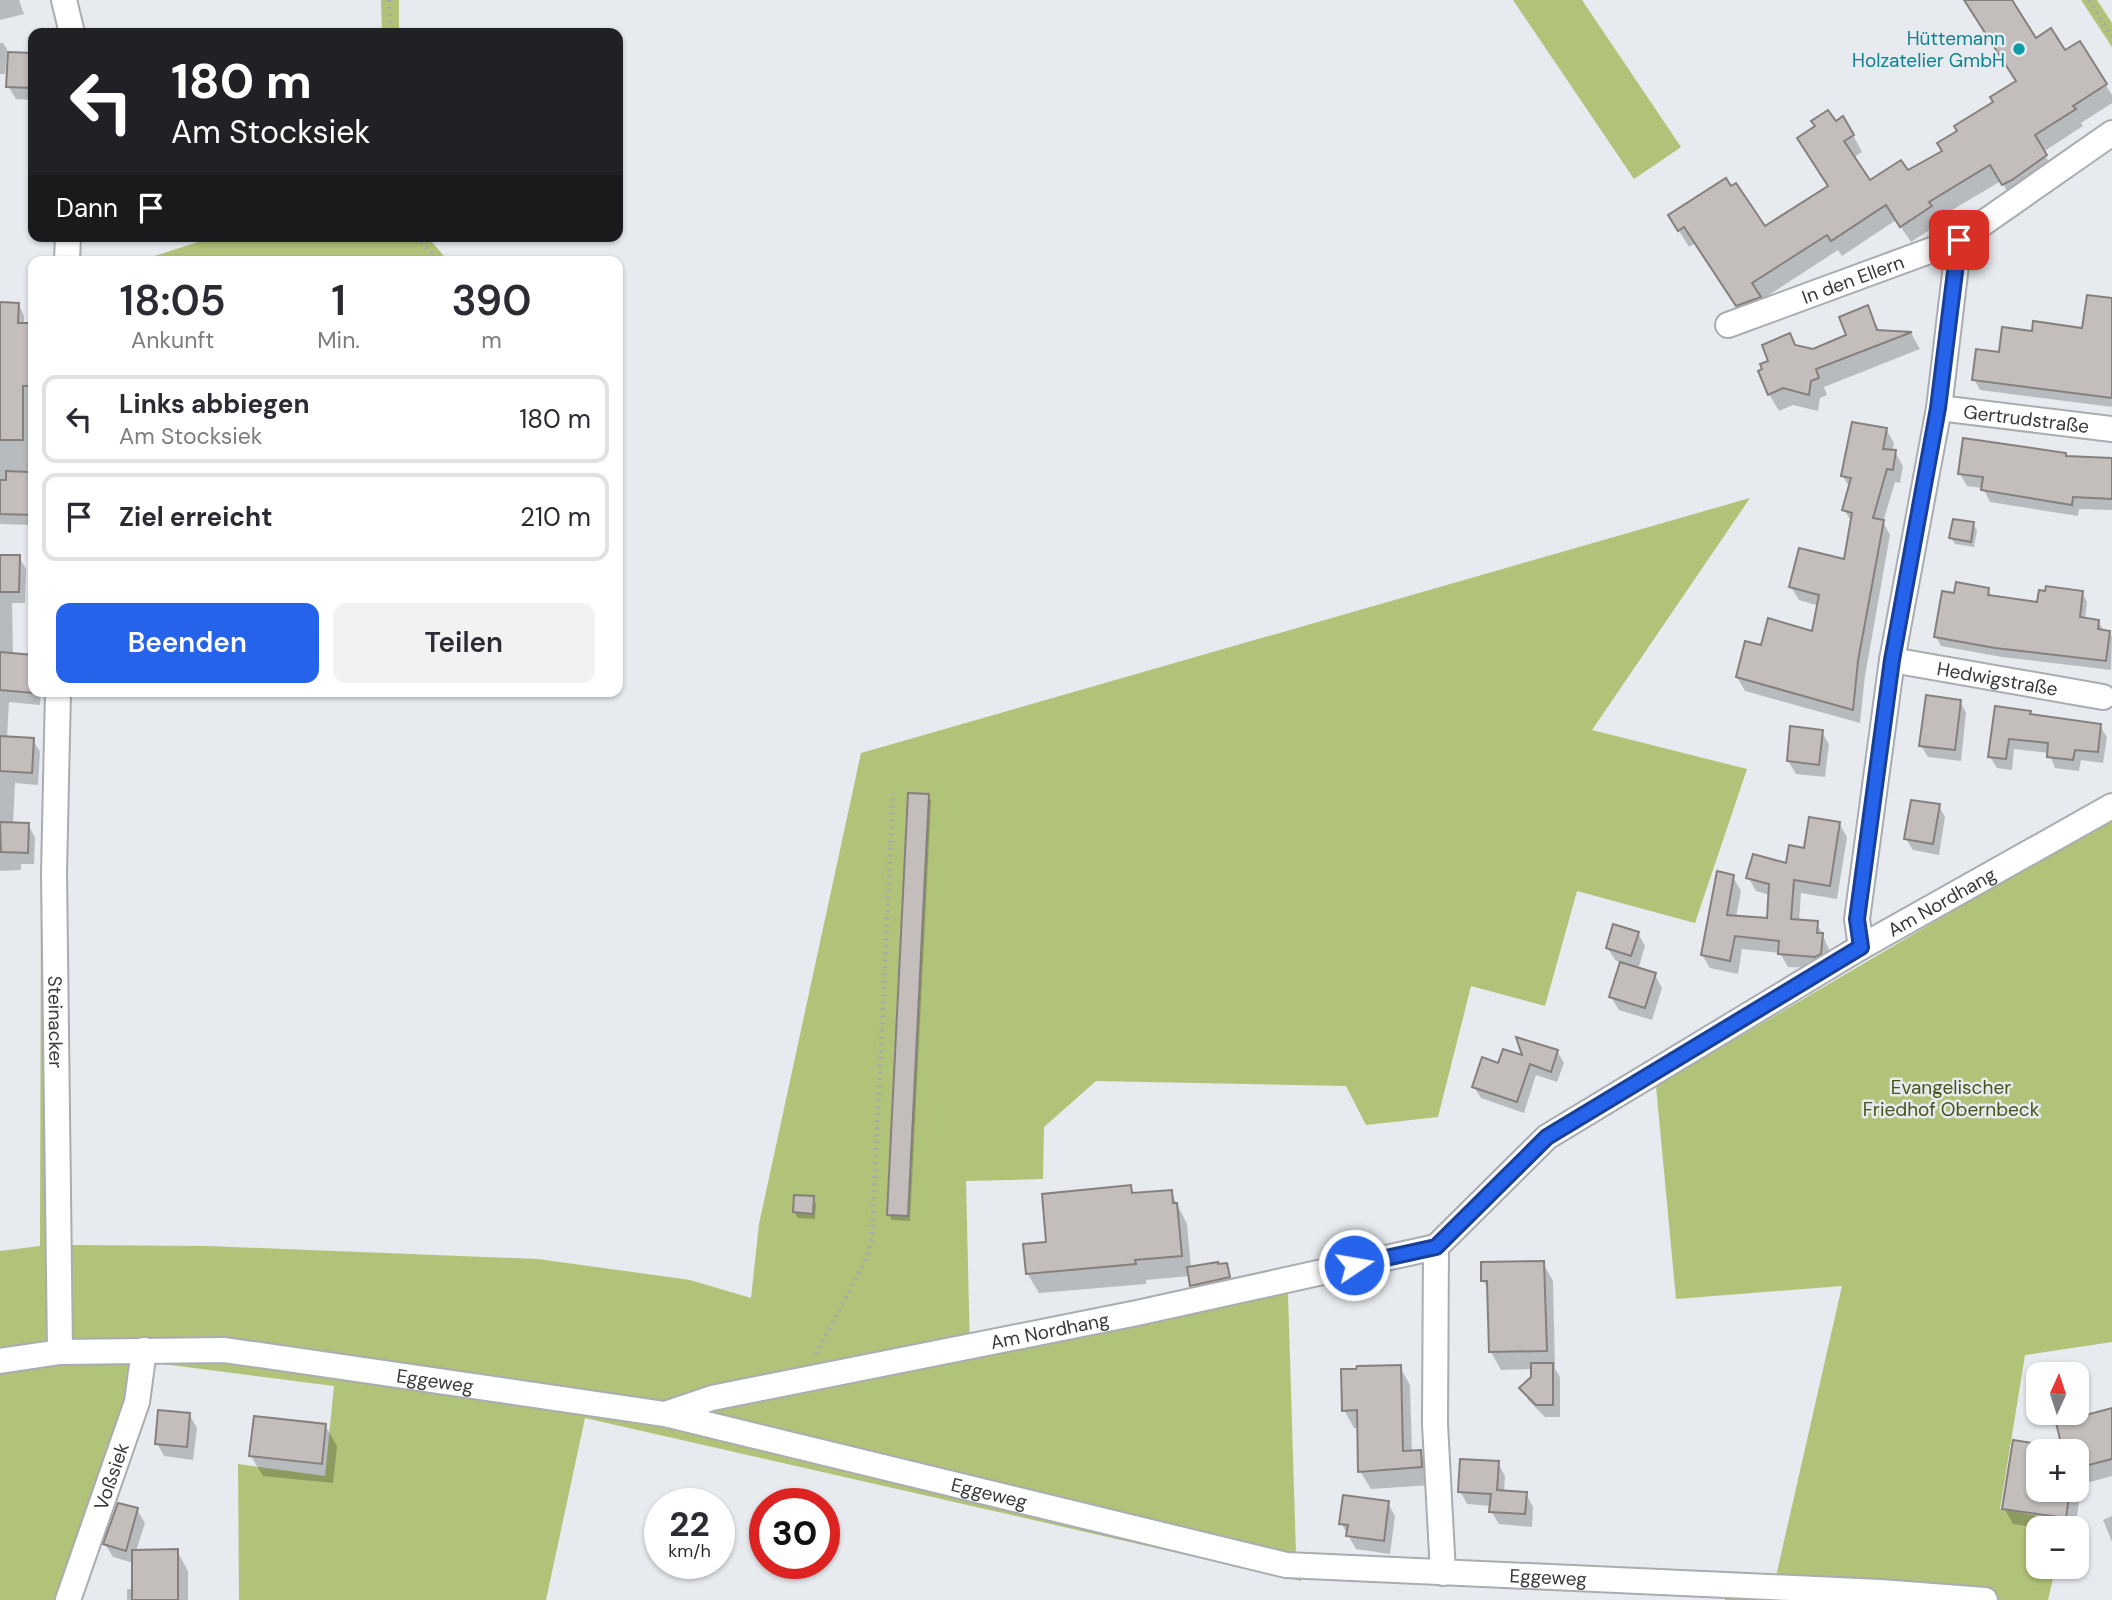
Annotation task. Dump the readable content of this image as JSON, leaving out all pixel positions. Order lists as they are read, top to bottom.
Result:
{
  "streets": {
    "street": [
      "In den Ellern",
      "Gertrudstraße",
      "Hedwigstraße",
      "Am Nordhang",
      "Steinacker",
      "Eggeweg",
      "Voßsiek"
    ]
  },
  "crossings": [
    ["Am Nordhang", "Eggeweg"],
    ["Steinacker", "Eggeweg"],
    ["Eggeweg", "Voßsiek"]
  ],
  "parks": ["Evangelischer Friedhof Obernbeck"],
  "places": ["Hüttemann Holzatelier GmbH"],
  "north": "top",
  "page": {
    "turn": ["180 m", "Am Stocksiek"],
    "then": "Dann",
    "eta": [
      "18:05",
      "Ankunft",
      "1",
      "Min.",
      "390",
      "m"
    ],
    "list": [
      {
        "name": "Links abbiegen",
        "note": "Am Stocksiek",
        "value": "180 m"
      },
      {
        "name": "Ziel erreicht",
        "value": "210 m"
      }
    ],
    "buttons": ["Beenden", "Teilen"],
    "map_buttons": ["+", "−"],
    "speed": "22 km/h",
    "limit": "30"
  }
}
